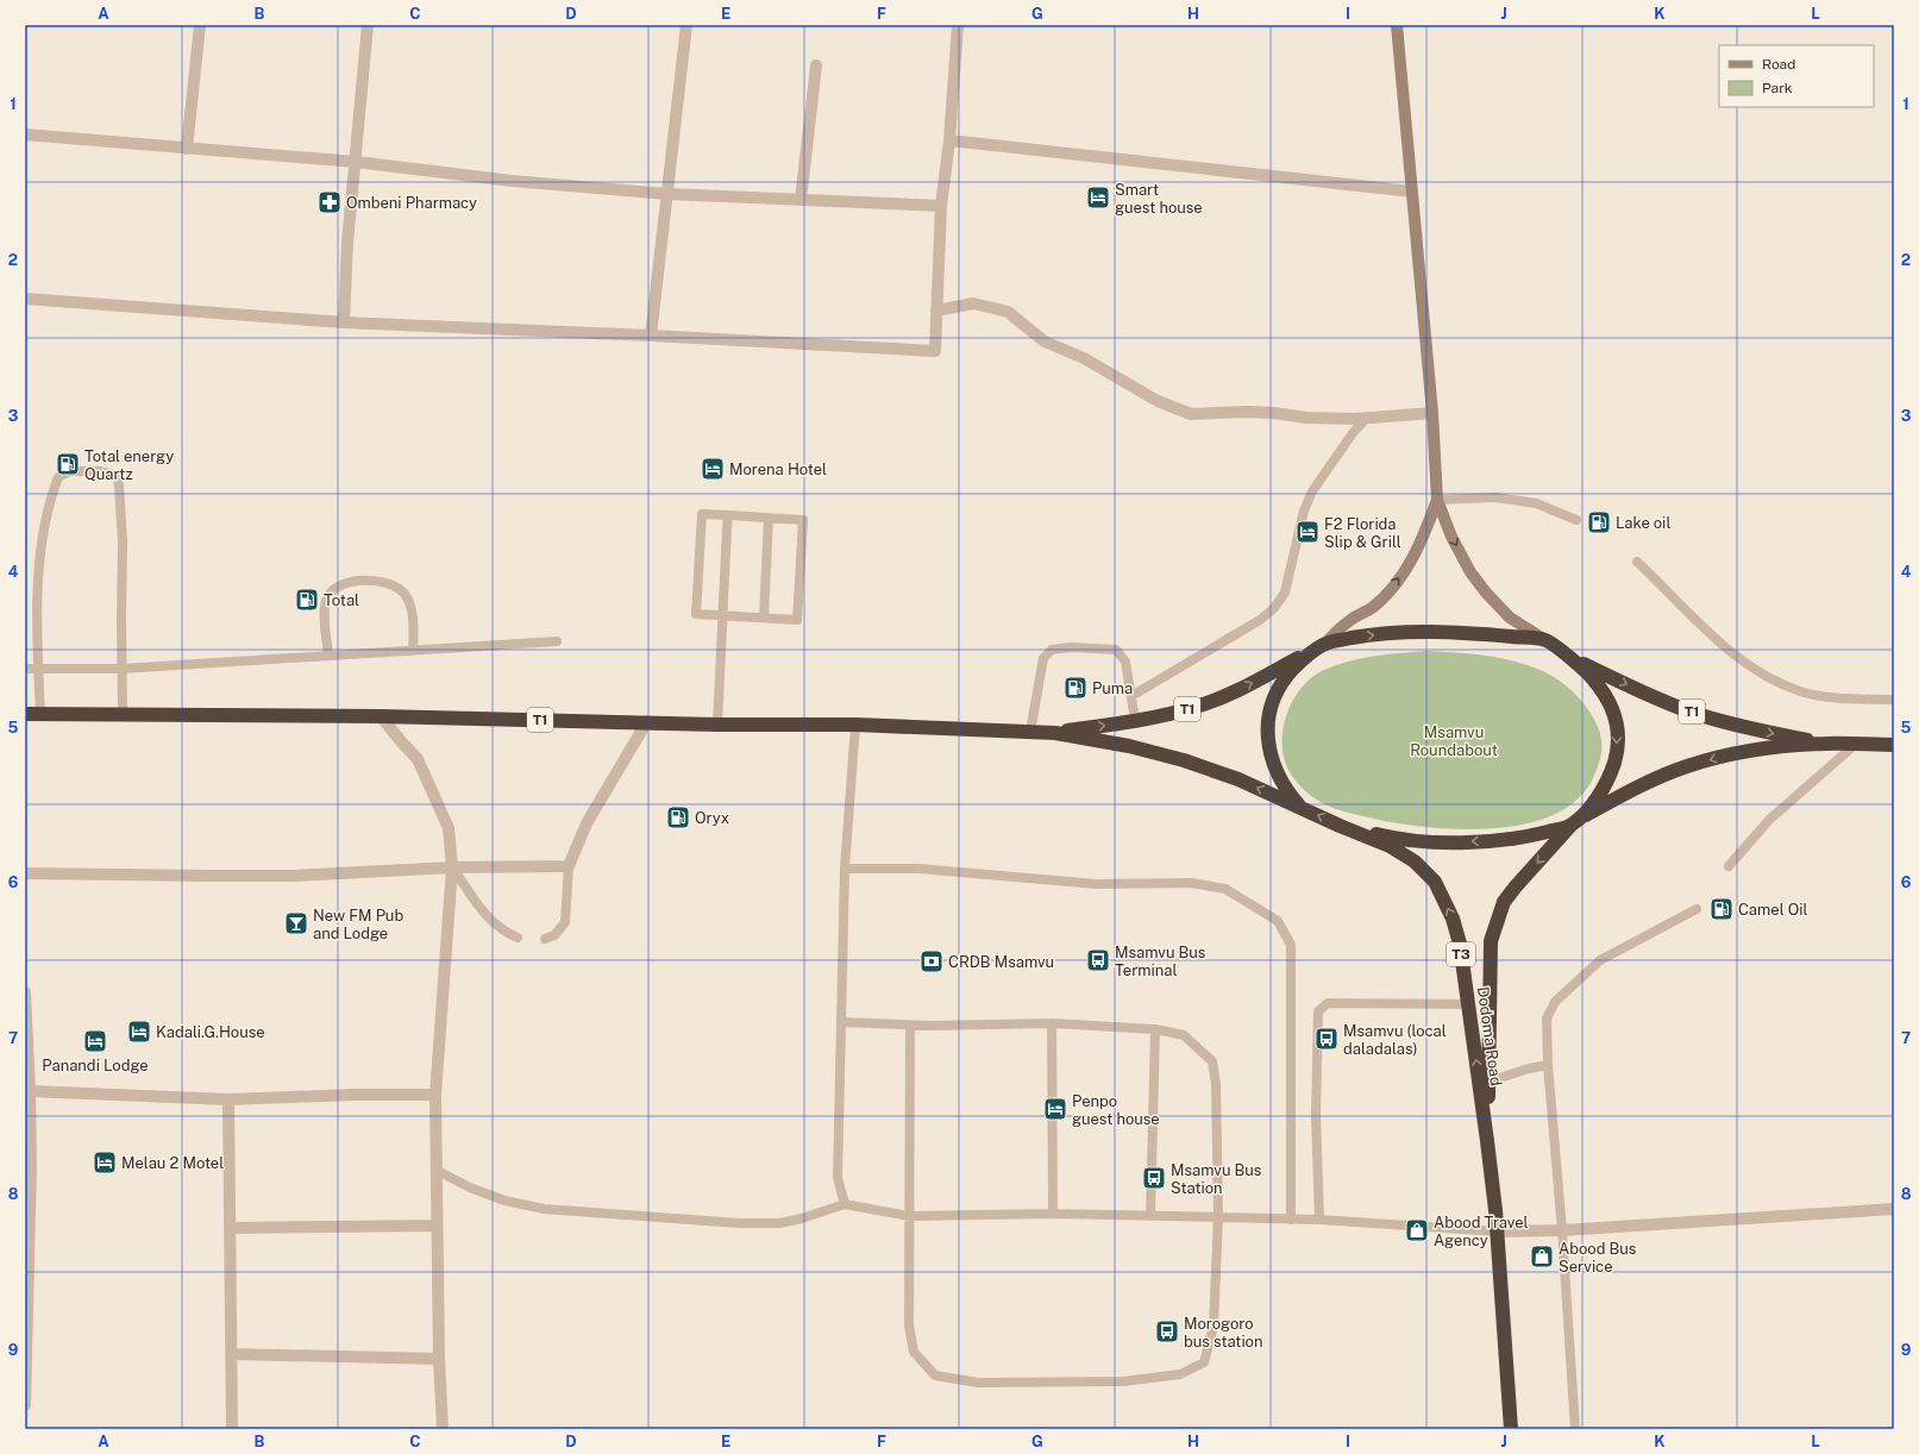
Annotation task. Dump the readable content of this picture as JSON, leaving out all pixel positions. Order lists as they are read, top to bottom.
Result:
{
  "streets": {
    "highway": ["T1", "T3", "Dodoma Road"]
  },
  "crossings": [
    ["T1", "Dodoma Road"]
  ],
  "parks": ["Msamvu Roundabout"],
  "places": {
    "hotel": [
      "Smart guest house",
      "Morena Hotel",
      "F2 Florida Slip & Grill",
      "Kadali.G.House",
      "Panandi Lodge",
      "Penpo guest house",
      "Melau 2 Motel"
    ],
    "pharmacy": ["Ombeni Pharmacy"],
    "fuel station": [
      "Total energy Quartz",
      "Lake oil",
      "Total",
      "Puma",
      "Oryx",
      "Camel Oil"
    ],
    "bar": ["New FM Pub and Lodge"],
    "bus stop": [
      "Msamvu Bus Terminal",
      "Msamvu (local daladalas)",
      "Msamvu Bus Station",
      "Morogoro bus station"
    ],
    "bank": ["CRDB Msamvu"],
    "shop": ["Abood Travel Agency", "Abood Bus Service"]
  },
  "legend": ["Road", "Park"],
  "grid": {
    "columns": [
      "A",
      "B",
      "C",
      "D",
      "E",
      "F",
      "G",
      "H",
      "I",
      "J",
      "K",
      "L"
    ],
    "rows": [
      "1",
      "2",
      "3",
      "4",
      "5",
      "6",
      "7",
      "8",
      "9"
    ]
  }
}
